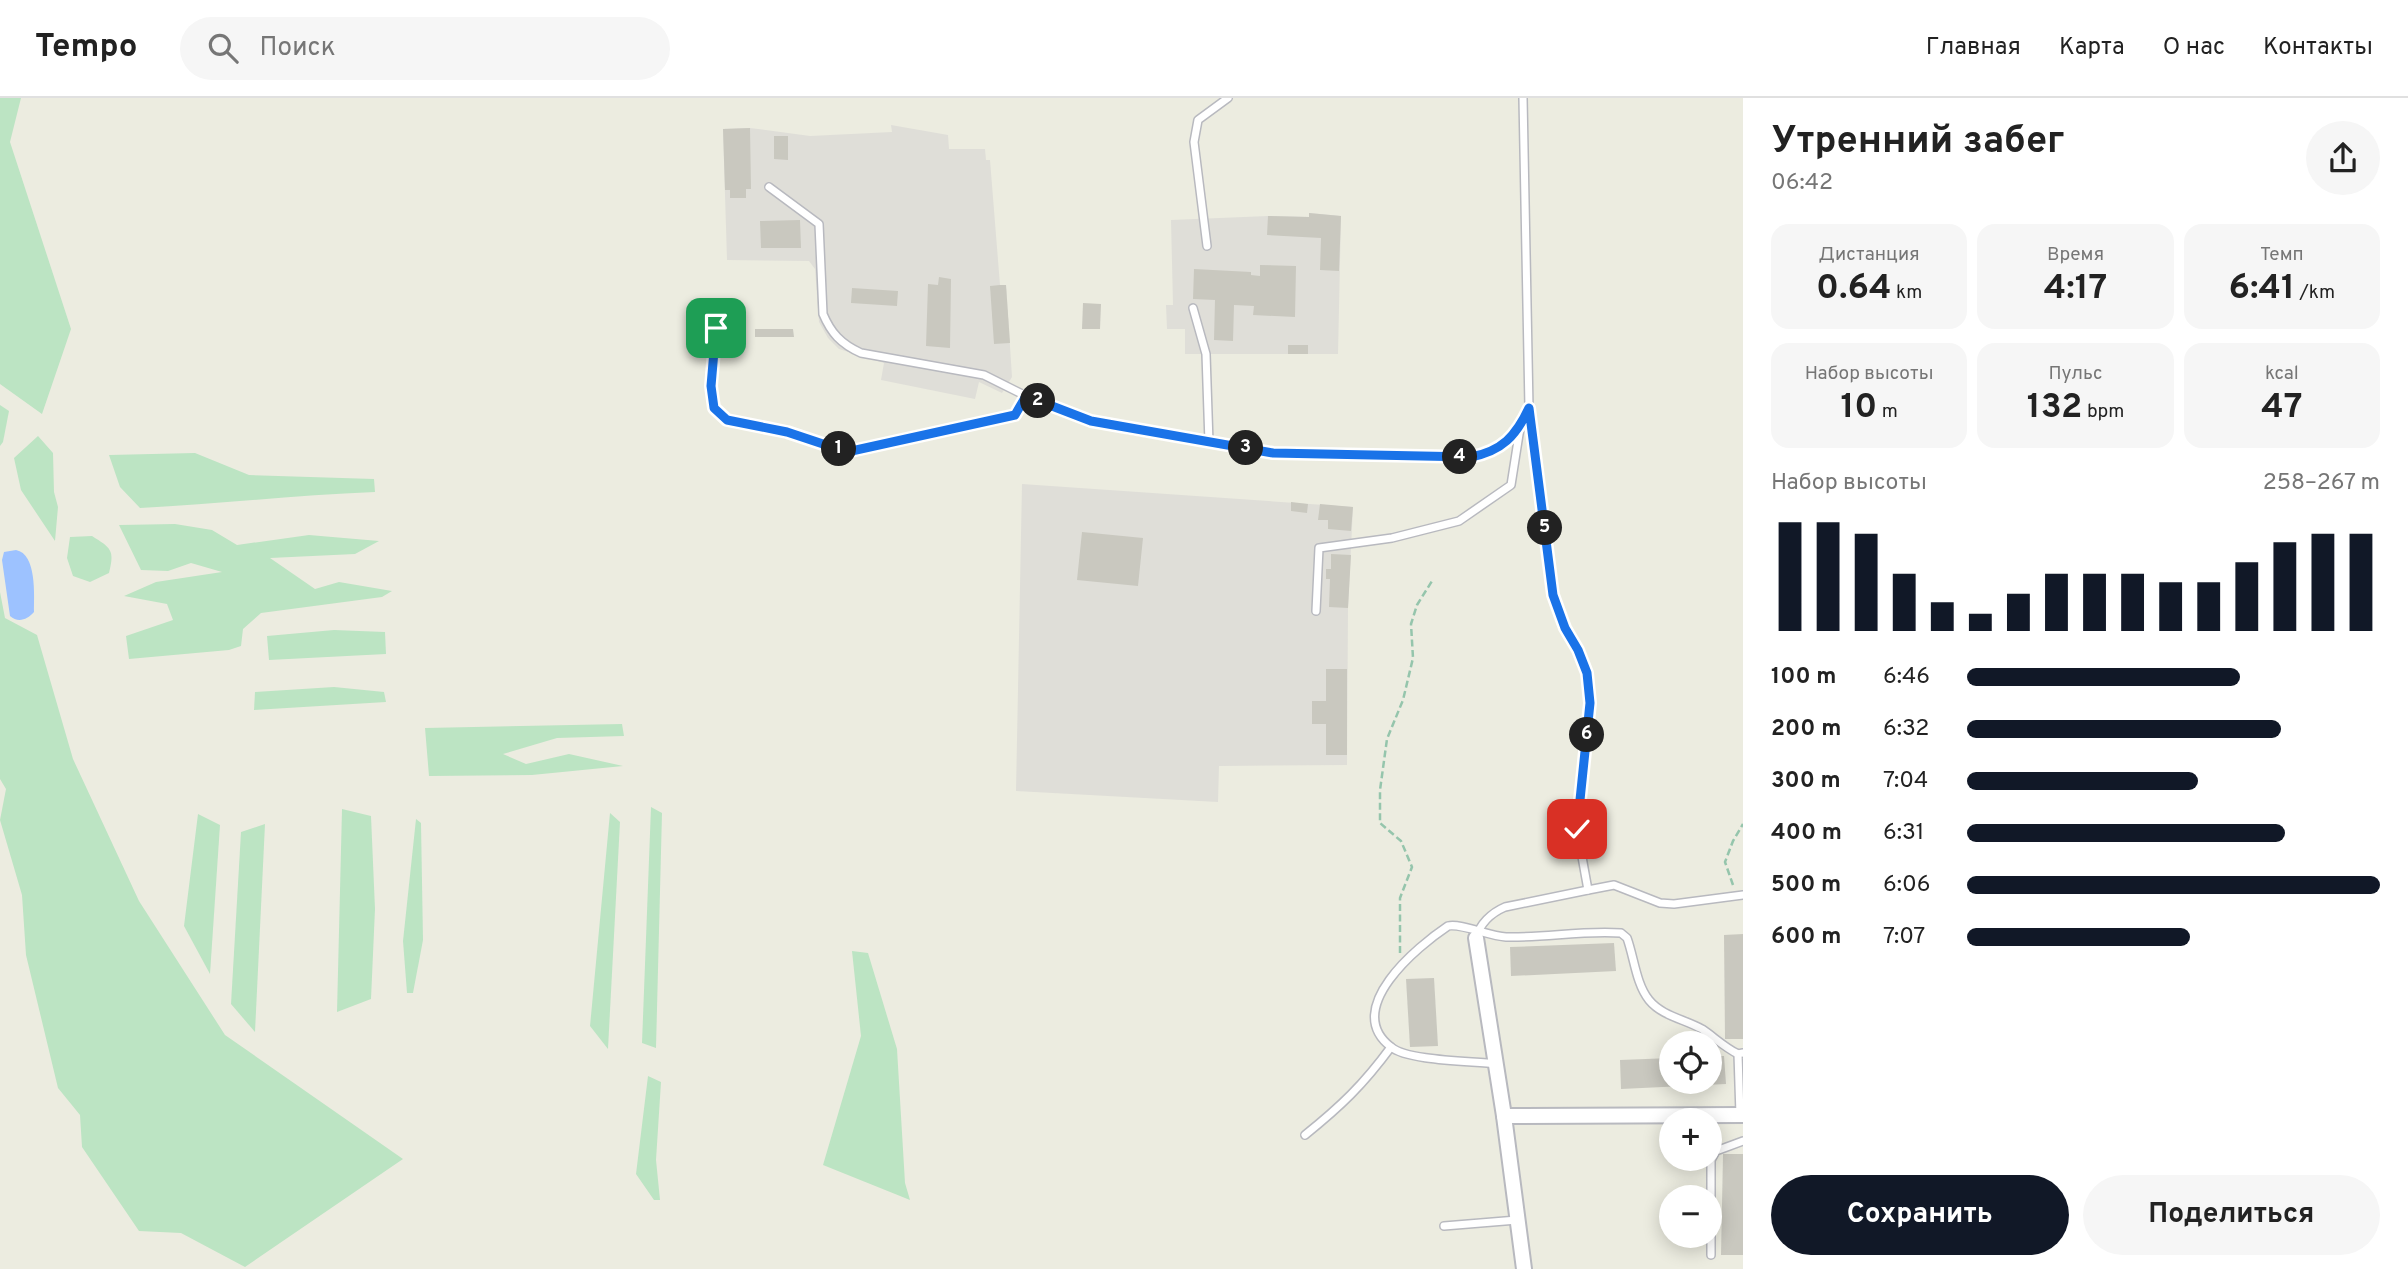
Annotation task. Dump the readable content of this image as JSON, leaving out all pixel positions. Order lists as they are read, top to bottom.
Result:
{
  "page": {
    "header": "Tempo",
    "search": "Поиск",
    "nav": [
      "Главная",
      "Карта",
      "О нас",
      "Контакты"
    ],
    "heading": ["Утренний забег", "06:42"],
    "stats": [
      ["Дистанция", "0.64 km"],
      ["Время", "4:17"],
      ["Темп", "6:41 /km"],
      ["Набор высоты", "10 m"],
      ["Пульс", "132 bpm"],
      ["kcal", "47"]
    ],
    "pins": [
      "2",
      "3",
      "1",
      "4",
      "5",
      "6"
    ],
    "chart": ["Набор высоты", "258–267 m"],
    "list": [
      {
        "name": "100 m",
        "note": "6:46"
      },
      {
        "name": "200 m",
        "note": "6:32"
      },
      {
        "name": "300 m",
        "note": "7:04"
      },
      {
        "name": "400 m",
        "note": "6:31"
      },
      {
        "name": "500 m",
        "note": "6:06"
      },
      {
        "name": "600 m",
        "note": "7:07"
      }
    ],
    "map_buttons": ["+", "−"],
    "buttons": ["Сохранить", "Поделиться"]
  }
}
